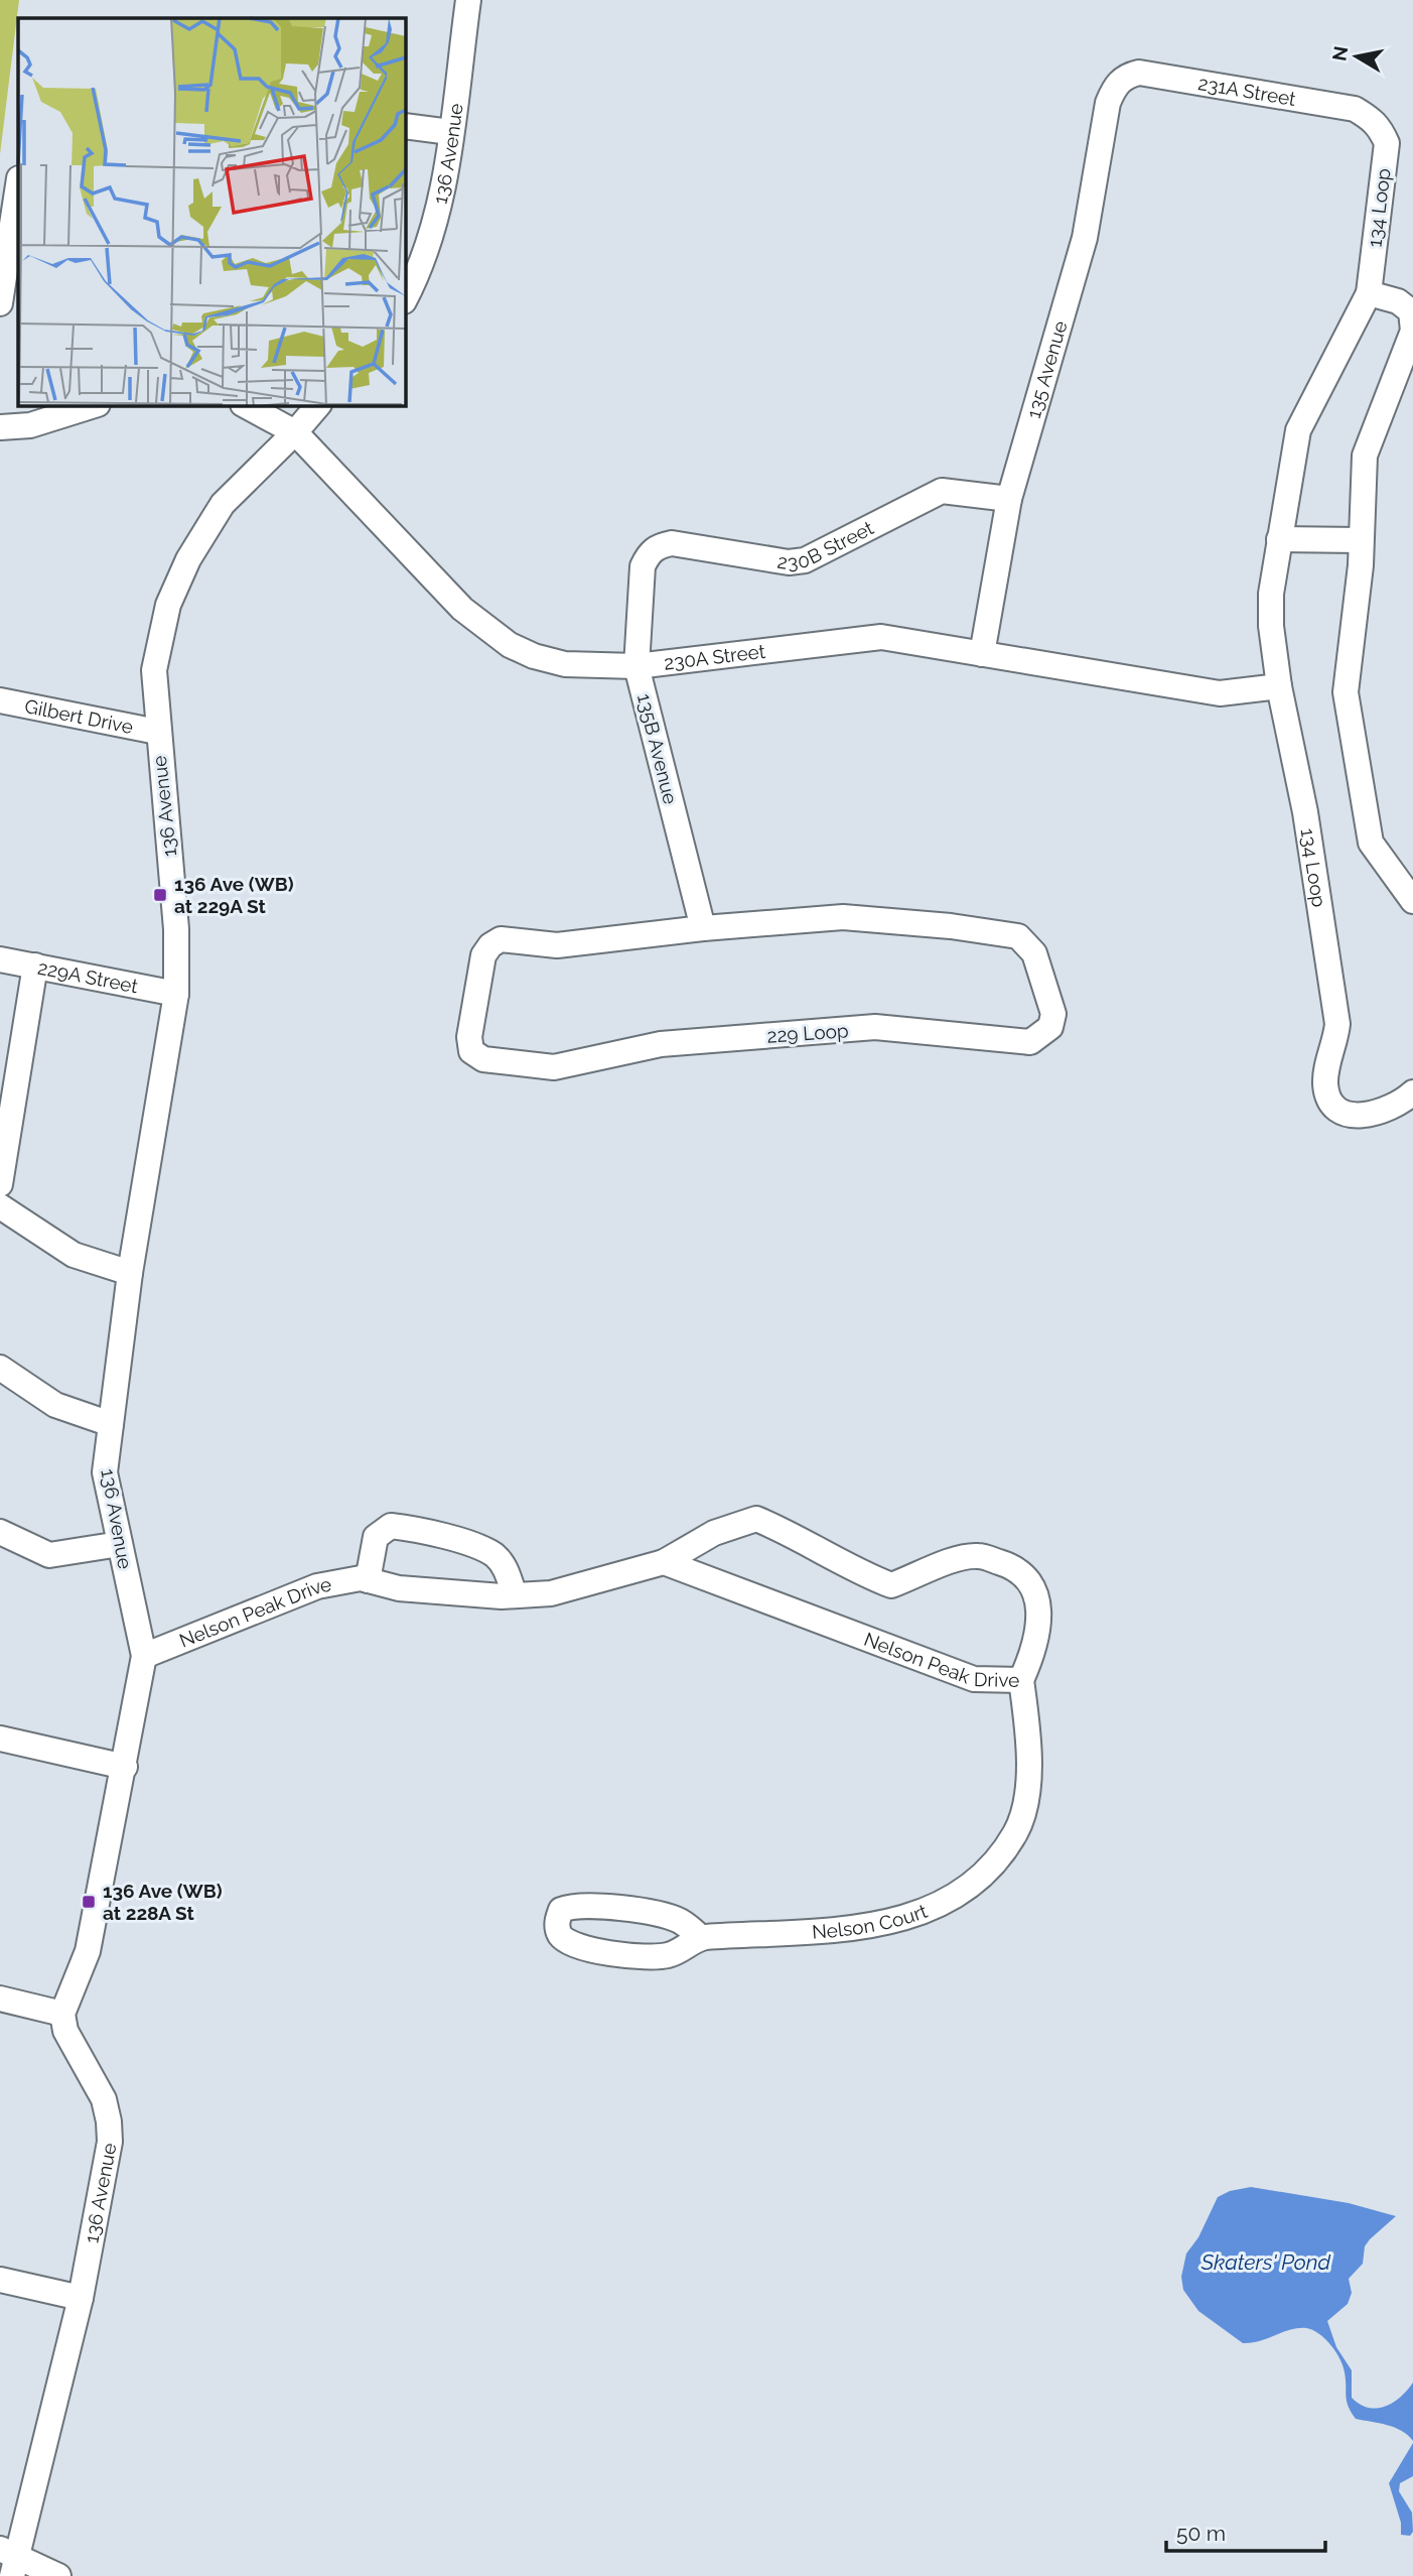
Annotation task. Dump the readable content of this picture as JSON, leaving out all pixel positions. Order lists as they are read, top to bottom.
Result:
{
  "streets": {
    "street": [
      "231A Street",
      "136 Avenue",
      "134 Loop",
      "135 Avenue",
      "230B Street",
      "230A Street",
      "Gilbert Drive",
      "135B Avenue",
      "229A Street",
      "229 Loop",
      "Nelson Peak Drive",
      "Nelson Court"
    ]
  },
  "crossings": [
    ["231A Street", "134 Loop"],
    ["231A Street", "135 Avenue"],
    ["136 Avenue", "230A Street"],
    ["136 Avenue", "Gilbert Drive"],
    ["136 Avenue", "229A Street"],
    ["136 Avenue", "Nelson Peak Drive"],
    ["134 Loop", "230A Street"],
    ["135 Avenue", "230B Street"],
    ["135 Avenue", "230A Street"],
    ["230B Street", "135B Avenue"],
    ["230A Street", "135B Avenue"],
    ["135B Avenue", "229 Loop"],
    ["Nelson Peak Drive", "Nelson Court"]
  ],
  "water": ["Skaters' Pond"],
  "places": {
    "transit": ["136 Ave (WB) at 229A St", "136 Ave (WB) at 228A St"]
  },
  "scale_bar": "50 m",
  "north": "left"
}
